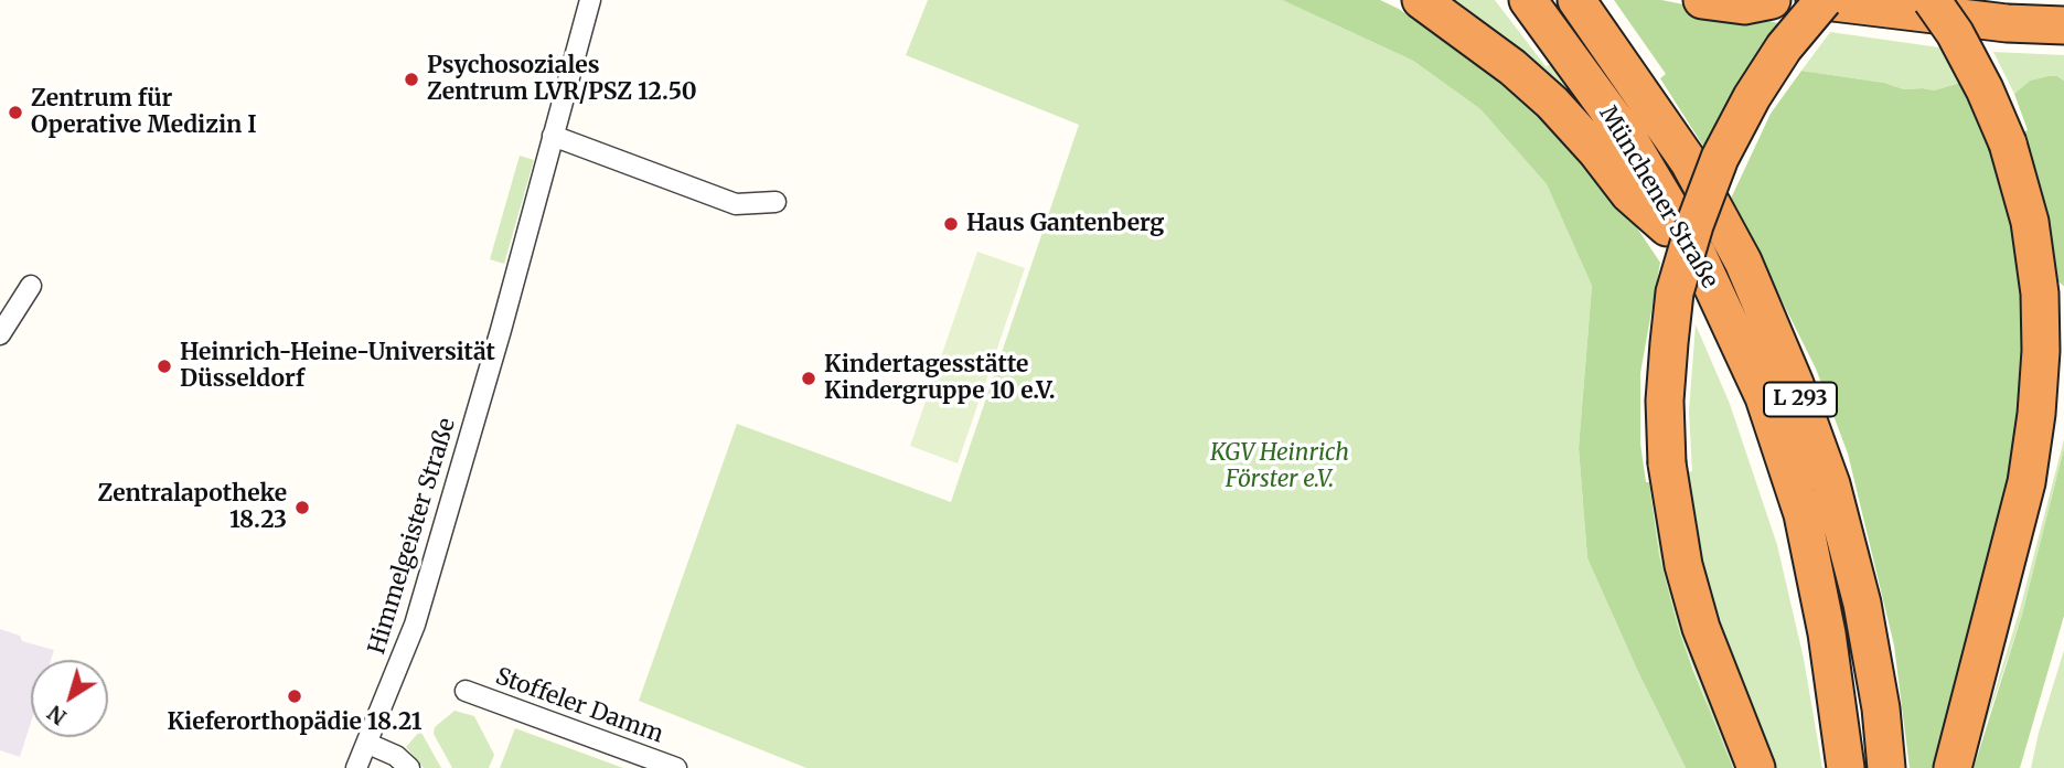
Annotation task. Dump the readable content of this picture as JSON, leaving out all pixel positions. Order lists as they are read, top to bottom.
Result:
{
  "streets": {
    "highway": ["Münchener Straße", "L 293"],
    "street": ["Himmelgeister Straße", "Stoffeler Damm"]
  },
  "parks": ["KGV Heinrich Förster e.V."],
  "places": [
    "Psychosoziales Zentrum LVR/PSZ 12.50",
    "Zentrum für Operative Medizin I",
    "Haus Gantenberg",
    "Heinrich-Heine-Universität Düsseldorf",
    "Kindertagesstätte Kindergruppe 10 e.V.",
    "Zentralapotheke 18.23",
    "Kieferorthopädie 18.21"
  ],
  "north": "bottom left"
}
